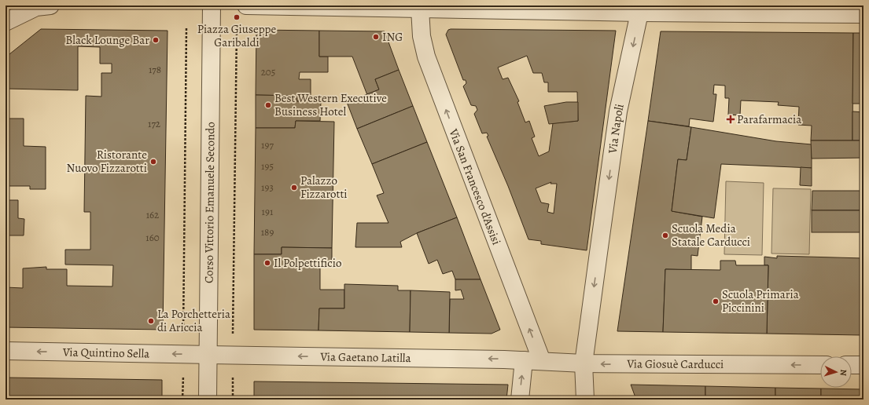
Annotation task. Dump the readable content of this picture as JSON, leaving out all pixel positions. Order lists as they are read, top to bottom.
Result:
{
  "streets": {
    "street": [
      "Via Napoli",
      "Via San Francesco d'Assisi",
      "Corso Vittorio Emanuele Secondo",
      "Via Quintino Sella",
      "Via Gaetano Latilla",
      "Via Giosuè Carducci"
    ]
  },
  "crossings": [
    ["Via Napoli", "Via Giosuè Carducci"],
    ["Via San Francesco d'Assisi", "Via Giosuè Carducci"],
    ["Corso Vittorio Emanuele Secondo", "Via Quintino Sella"],
    ["Corso Vittorio Emanuele Secondo", "Via Gaetano Latilla"],
    ["Via Quintino Sella", "Via Gaetano Latilla"],
    ["Via Gaetano Latilla", "Via Giosuè Carducci"]
  ],
  "one_way": [
    "Via Napoli",
    "Via San Francesco d'Assisi",
    "Via Quintino Sella",
    "Via Gaetano Latilla",
    "Via Giosuè Carducci"
  ],
  "places": {
    "other": [
      "Piazza Giuseppe Garibaldi",
      "ING",
      "Black Lounge Bar",
      "Best Western Executive Business Hotel",
      "Ristorante Nuovo Fizzarotti",
      "Palazzo Fizzarotti",
      "Scuola Media Statale Carducci",
      "Il Polpettificio",
      "Scuola Primaria Piccinini",
      "La Porchetteria di Ariccia"
    ],
    "health": ["Parafarmacia"]
  },
  "house_numbers": [
    "178",
    "205",
    "172",
    "197",
    "195",
    "193",
    "191",
    "162",
    "189",
    "160"
  ],
  "north": "right"
}
